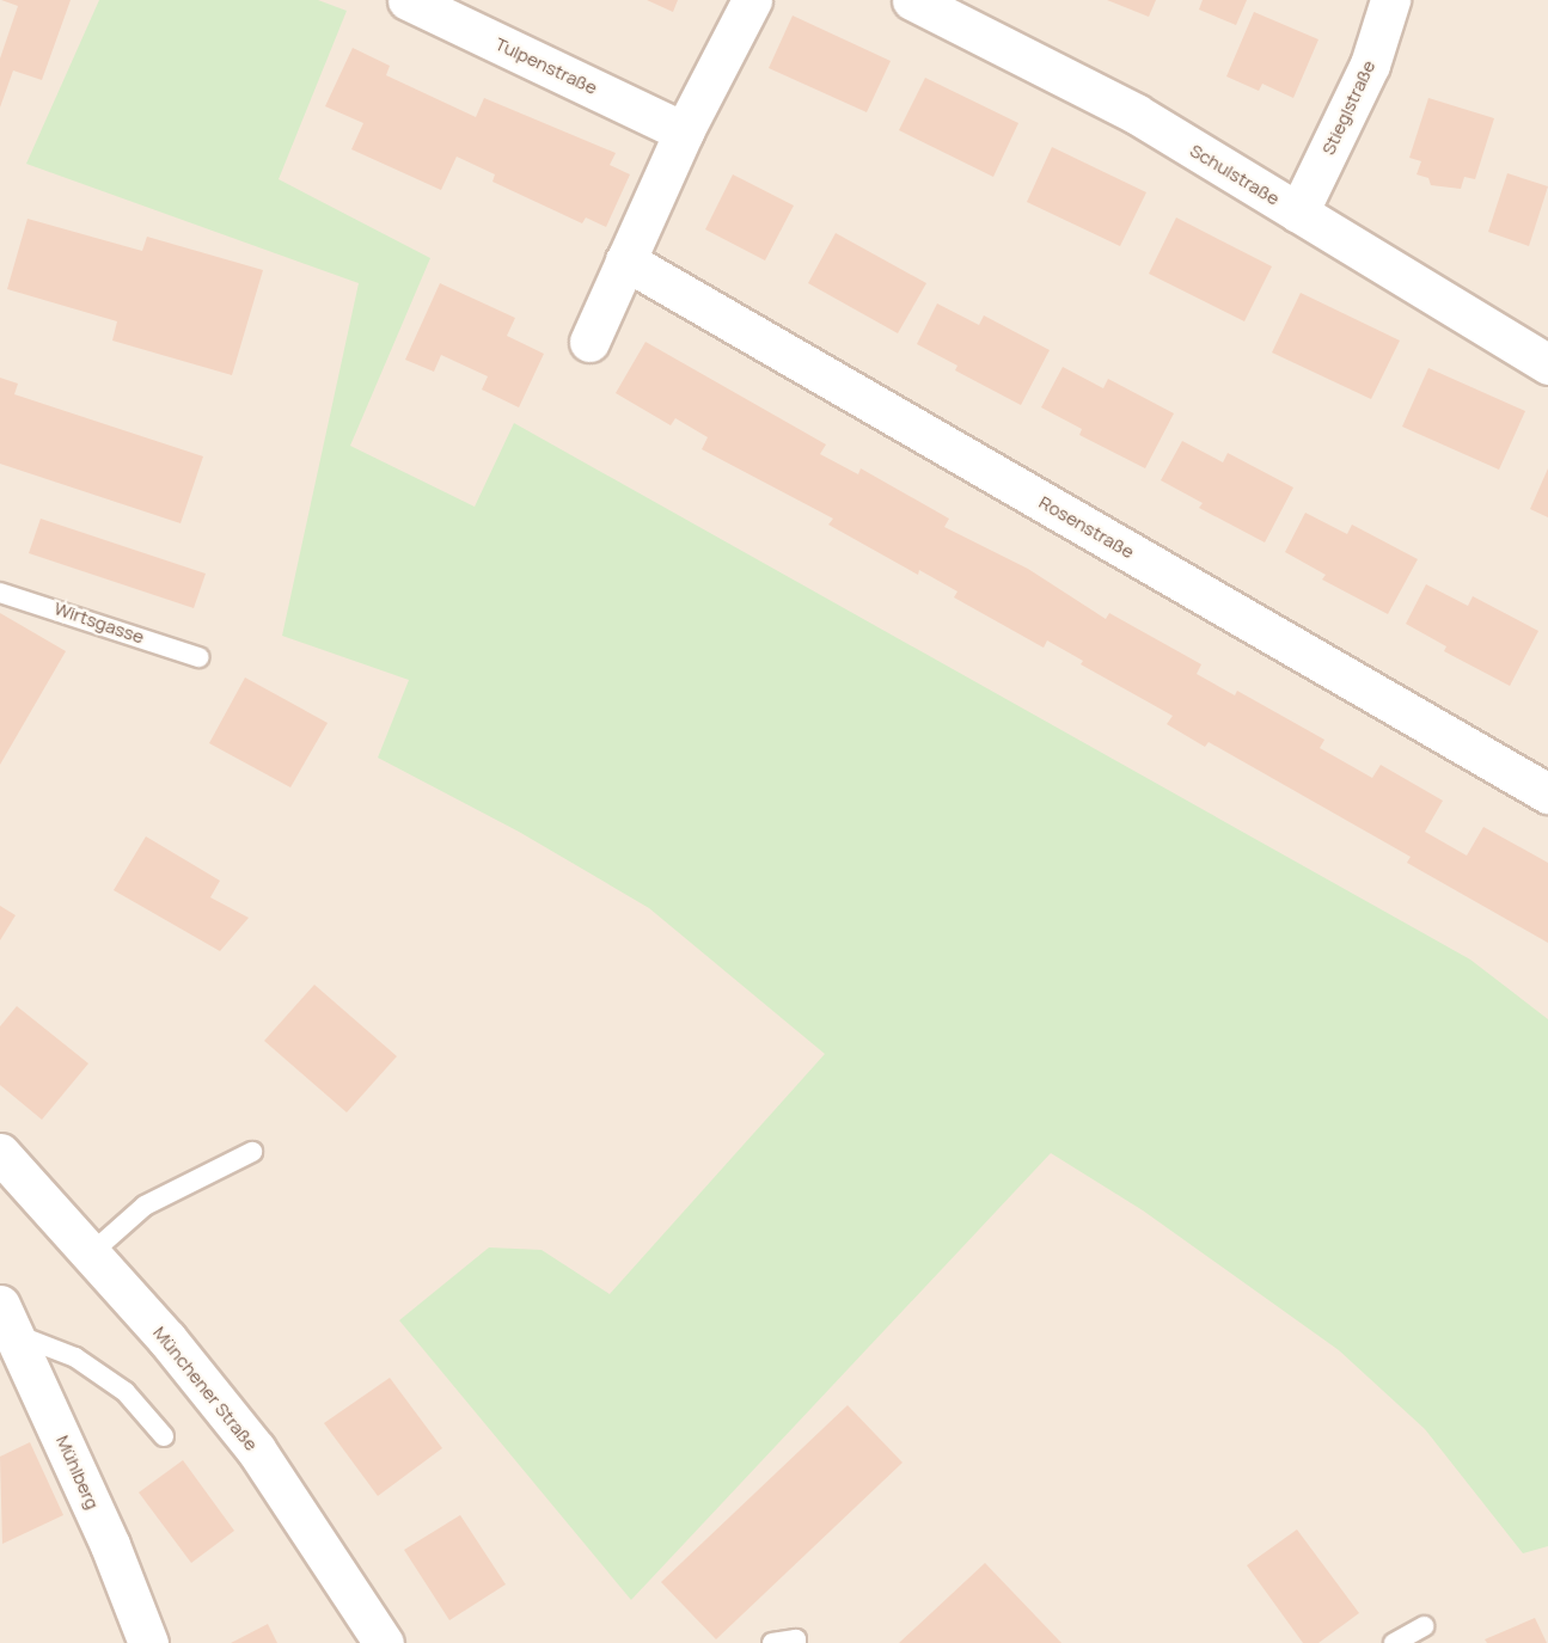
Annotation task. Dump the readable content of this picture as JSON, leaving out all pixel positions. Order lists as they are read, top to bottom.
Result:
{
  "streets": {
    "street": [
      "Tulpenstraße",
      "Stieglstraße",
      "Schulstraße",
      "Rosenstraße",
      "Münchener Straße",
      "Mühlberg"
    ],
    "lane": ["Wirtsgasse"]
  },
  "crossings": [
    ["Stieglstraße", "Schulstraße"]
  ]
}
